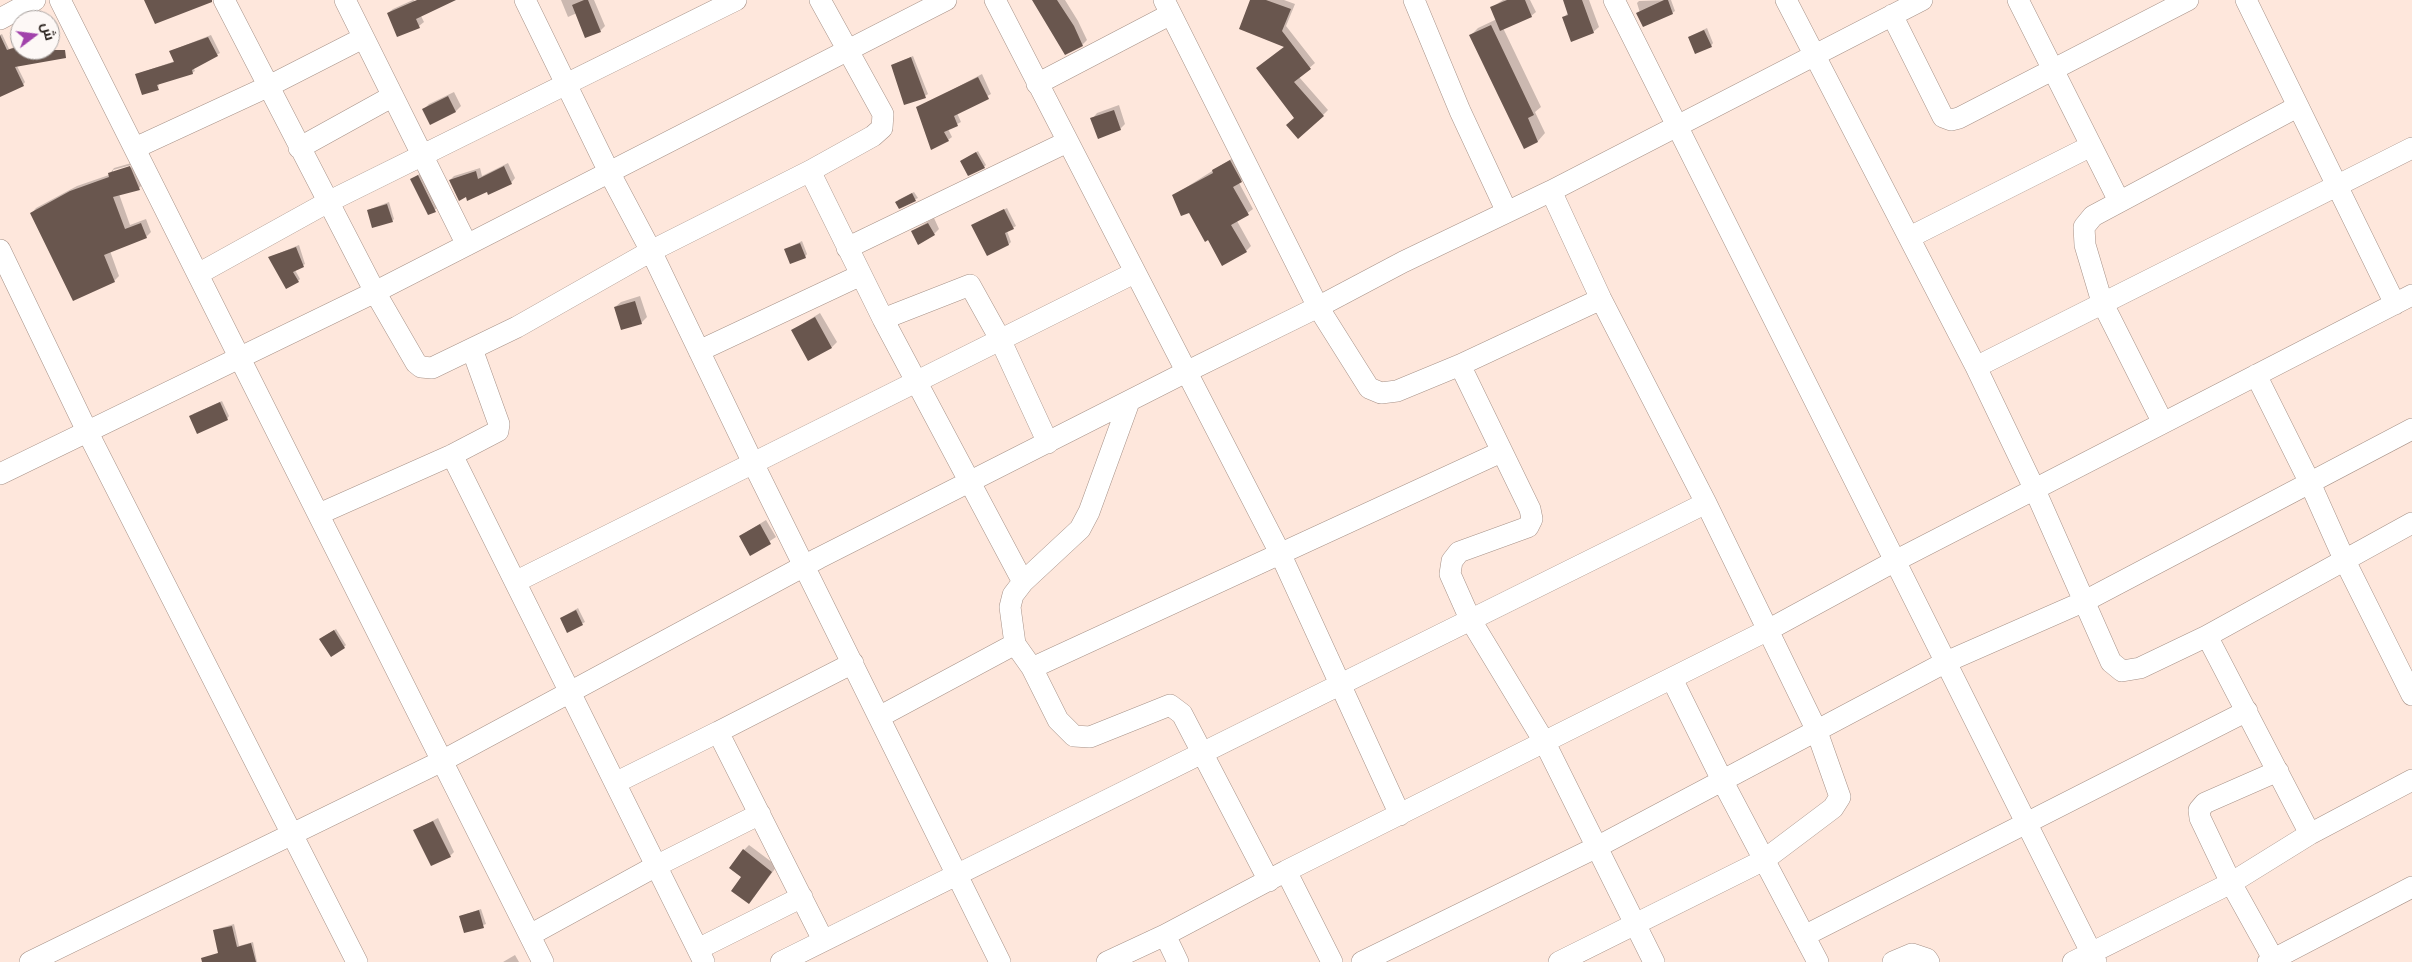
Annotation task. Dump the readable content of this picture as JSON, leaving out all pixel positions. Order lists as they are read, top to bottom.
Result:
{
  "north": "right"
}
